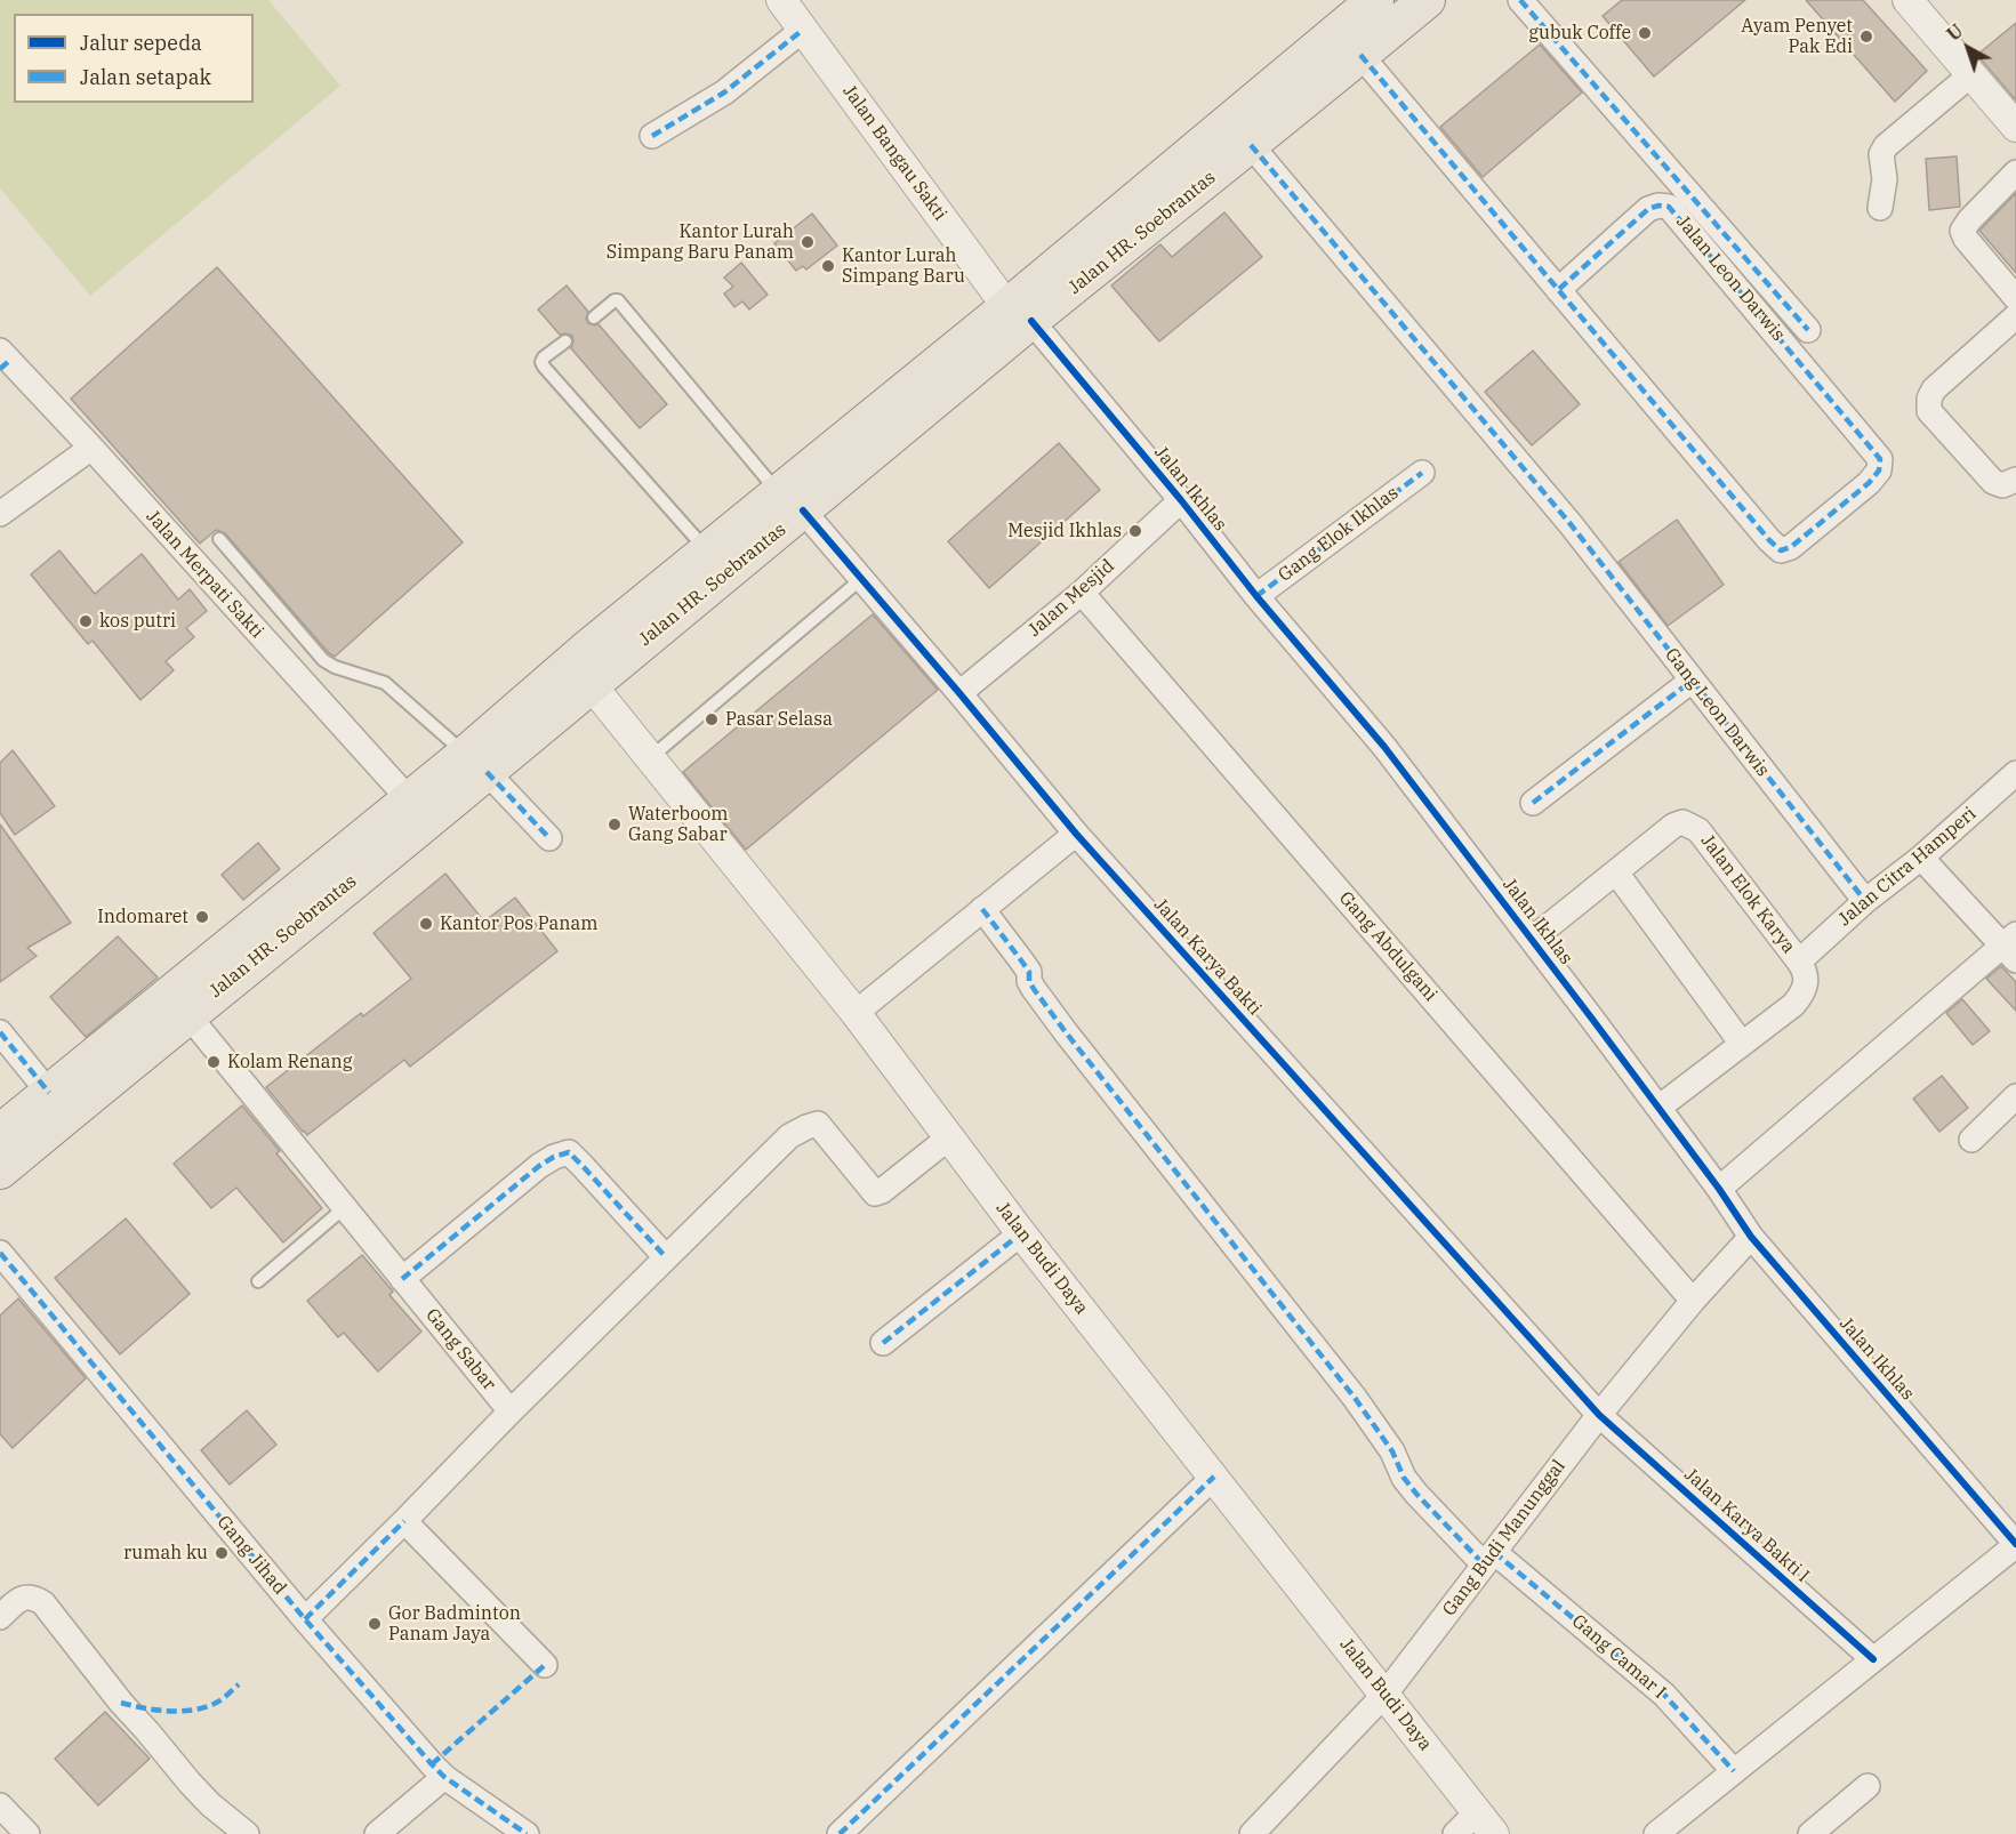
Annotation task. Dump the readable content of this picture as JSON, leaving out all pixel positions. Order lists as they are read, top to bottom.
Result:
{
  "streets": {
    "main road": ["Jalan HR. Soebrantas"],
    "street": [
      "Jalan Bangau Sakti",
      "Jalan Leon Darwis",
      "Jalan Ikhlas",
      "Gang Elok Ikhlas",
      "Jalan Merpati Sakti",
      "Jalan Mesjid",
      "Gang Leon Darwis",
      "Jalan Citra Hamperi",
      "Jalan Elok Karya",
      "Gang Abdulgani",
      "Jalan Karya Bakti",
      "Jalan Budi Daya",
      "Gang Sabar",
      "Jalan Karya Bakti I",
      "Gang Budi Manunggal",
      "Gang Jihad",
      "Gang Camar I"
    ]
  },
  "crossings": [
    ["Jalan Bangau Sakti", "Jalan HR. Soebrantas"],
    ["Jalan Bangau Sakti", "Jalan Ikhlas"],
    ["Jalan HR. Soebrantas", "Jalan Ikhlas"],
    ["Jalan HR. Soebrantas", "Jalan Merpati Sakti"],
    ["Jalan HR. Soebrantas", "Gang Leon Darwis"],
    ["Jalan HR. Soebrantas", "Jalan Karya Bakti"],
    ["Jalan HR. Soebrantas", "Jalan Budi Daya"],
    ["Jalan HR. Soebrantas", "Gang Sabar"],
    ["Jalan Ikhlas", "Gang Elok Ikhlas"],
    ["Jalan Ikhlas", "Jalan Mesjid"],
    ["Jalan Ikhlas", "Jalan Elok Karya"],
    ["Jalan Ikhlas", "Gang Budi Manunggal"],
    ["Jalan Mesjid", "Gang Abdulgani"],
    ["Jalan Mesjid", "Jalan Karya Bakti"],
    ["Gang Leon Darwis", "Jalan Citra Hamperi"],
    ["Jalan Citra Hamperi", "Jalan Elok Karya"],
    ["Gang Abdulgani", "Gang Budi Manunggal"],
    ["Jalan Karya Bakti", "Jalan Karya Bakti I"],
    ["Jalan Karya Bakti", "Gang Budi Manunggal"],
    ["Jalan Budi Daya", "Gang Budi Manunggal"],
    ["Jalan Karya Bakti I", "Gang Budi Manunggal"],
    ["Gang Budi Manunggal", "Gang Camar I"]
  ],
  "places": [
    "gubuk Coffe",
    "Ayam Penyet Pak Edi",
    "Kantor Lurah Simpang Baru Panam",
    "Kantor Lurah Simpang Baru",
    "Mesjid Ikhlas",
    "kos putri",
    "Pasar Selasa",
    "Waterboom Gang Sabar",
    "Indomaret",
    "Kantor Pos Panam",
    "Kolam Renang",
    "rumah ku",
    "Gor Badminton Panam Jaya"
  ],
  "legend": ["Jalur sepeda", "Jalan setapak"],
  "north": "top left"
}
